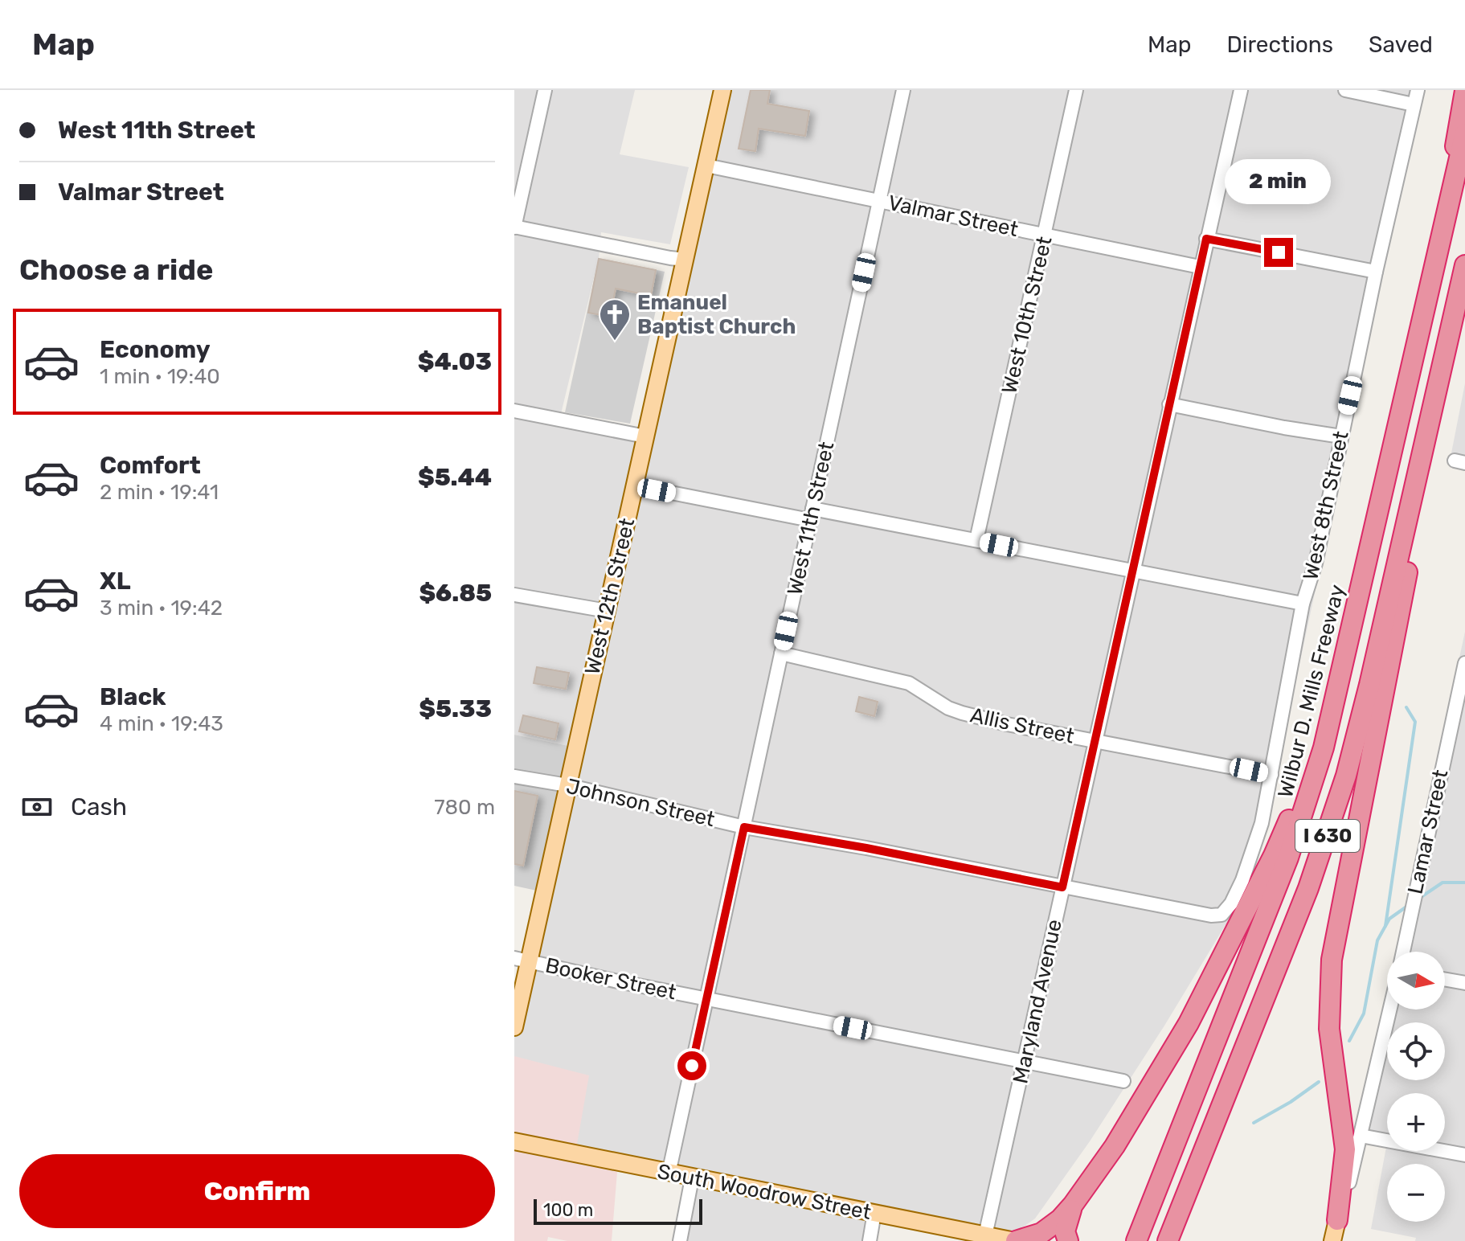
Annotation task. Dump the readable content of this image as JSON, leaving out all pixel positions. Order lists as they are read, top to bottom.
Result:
{
  "streets": {
    "highway": ["Wilbur D. Mills Freeway", "I 630"],
    "main road": ["West 12th Street", "South Woodrow Street"],
    "street": [
      "Valmar Street",
      "West 10th Street",
      "West 8th Street",
      "West 11th Street",
      "Allis Street",
      "Johnson Street",
      "Lamar Street",
      "Booker Street",
      "Maryland Avenue"
    ]
  },
  "crossings": [
    ["Valmar Street", "West 10th Street"],
    ["Valmar Street", "West 11th Street"],
    ["Valmar Street", "West 12th Street"],
    ["Valmar Street", "Maryland Avenue"],
    ["West 8th Street", "Allis Street"],
    ["West 8th Street", "Johnson Street"],
    ["West 11th Street", "Allis Street"],
    ["West 11th Street", "Johnson Street"],
    ["West 11th Street", "Booker Street"],
    ["West 11th Street", "South Woodrow Street"],
    ["West 12th Street", "Johnson Street"],
    ["West 12th Street", "Booker Street"],
    ["Allis Street", "Maryland Avenue"],
    ["Johnson Street", "Maryland Avenue"],
    ["Booker Street", "Maryland Avenue"],
    ["Maryland Avenue", "South Woodrow Street"]
  ],
  "places": {
    "church": ["Emanuel Baptist Church"]
  },
  "scale_bar": "100 m",
  "north": "right",
  "page": {
    "header": "Map",
    "nav": ["Map", "Directions", "Saved"],
    "banner": ["West 11th Street", "Valmar Street"],
    "bubble": "2 min",
    "heading": "Choose a ride",
    "list": [
      {
        "name": "Economy",
        "note": "1 min · 19:40",
        "value": "$4.03"
      },
      {
        "name": "Comfort",
        "note": "2 min · 19:41",
        "value": "$5.44"
      },
      {
        "name": "XL",
        "note": "3 min · 19:42",
        "value": "$6.85"
      },
      {
        "name": "Black",
        "note": "4 min · 19:43",
        "value": "$5.33"
      }
    ],
    "pay": ["Cash", "780 m"],
    "map_buttons": ["+", "−"],
    "buttons": "Confirm",
    "scale": "100 m"
  }
}
